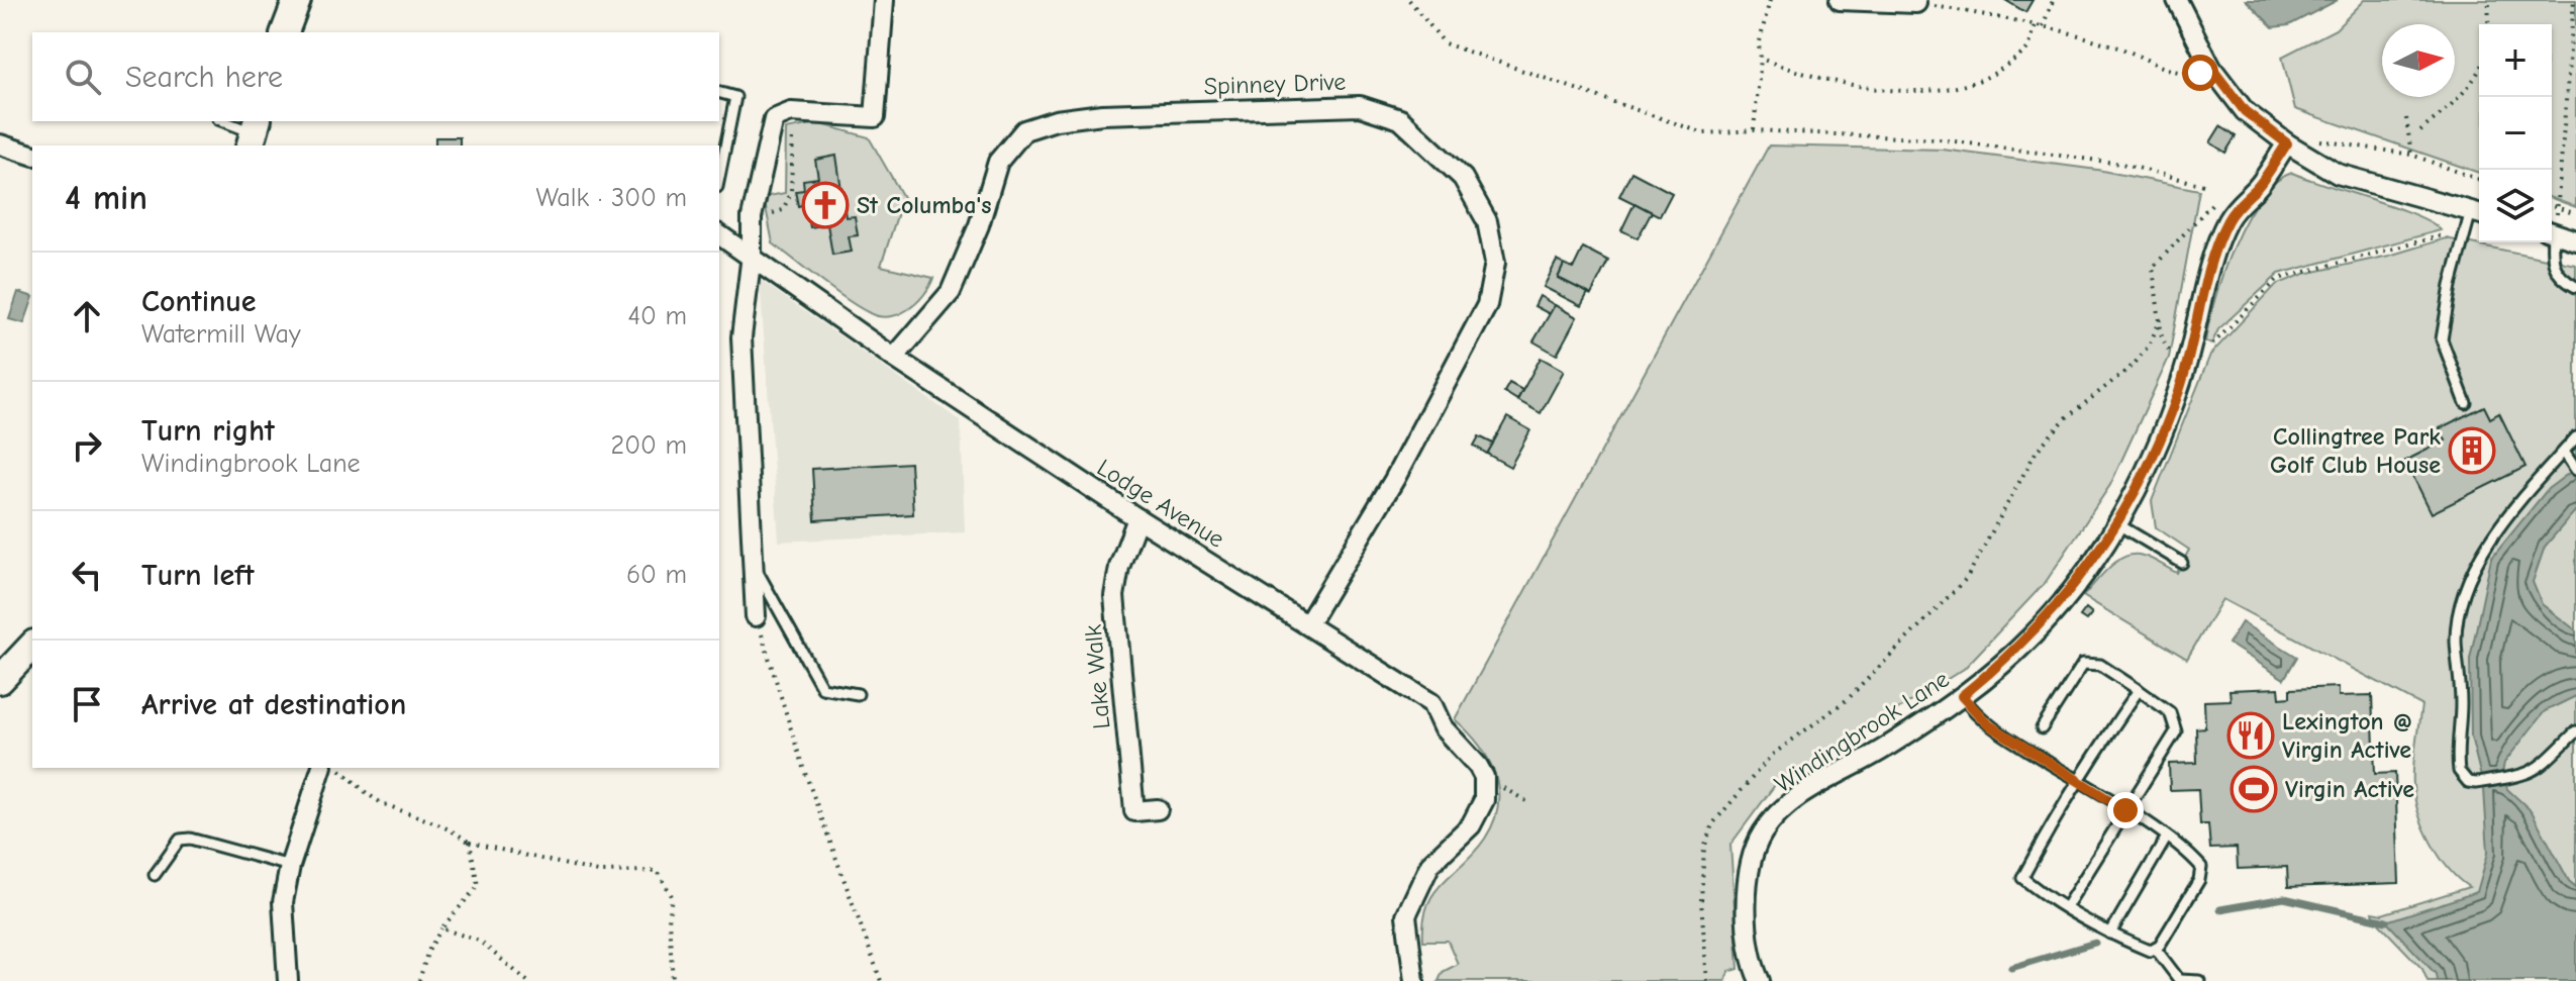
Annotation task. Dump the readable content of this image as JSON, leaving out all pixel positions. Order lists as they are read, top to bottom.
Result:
{
  "streets": {
    "street": [
      "Spinney Drive",
      "Lodge Avenue",
      "Lake Walk",
      "Windingbrook Lane"
    ]
  },
  "crossings": [
    ["Spinney Drive", "Lodge Avenue"],
    ["Lodge Avenue", "Lake Walk"]
  ],
  "places": {
    "church": ["St Columba's"],
    "building": ["Collingtree Park Golf Club House"],
    "restaurant": ["Lexington @ Virgin Active"],
    "sports": ["Virgin Active"]
  },
  "north": "right",
  "page": {
    "map_buttons": ["+", "−"],
    "search": "Search here",
    "heading": ["4 min", "Walk · 300 m"],
    "list": [
      ["Continue", "Watermill Way", "40 m"],
      ["Turn right", "Windingbrook Lane", "200 m"],
      ["Turn left", "60 m"],
      "Arrive at destination"
    ]
  }
}
